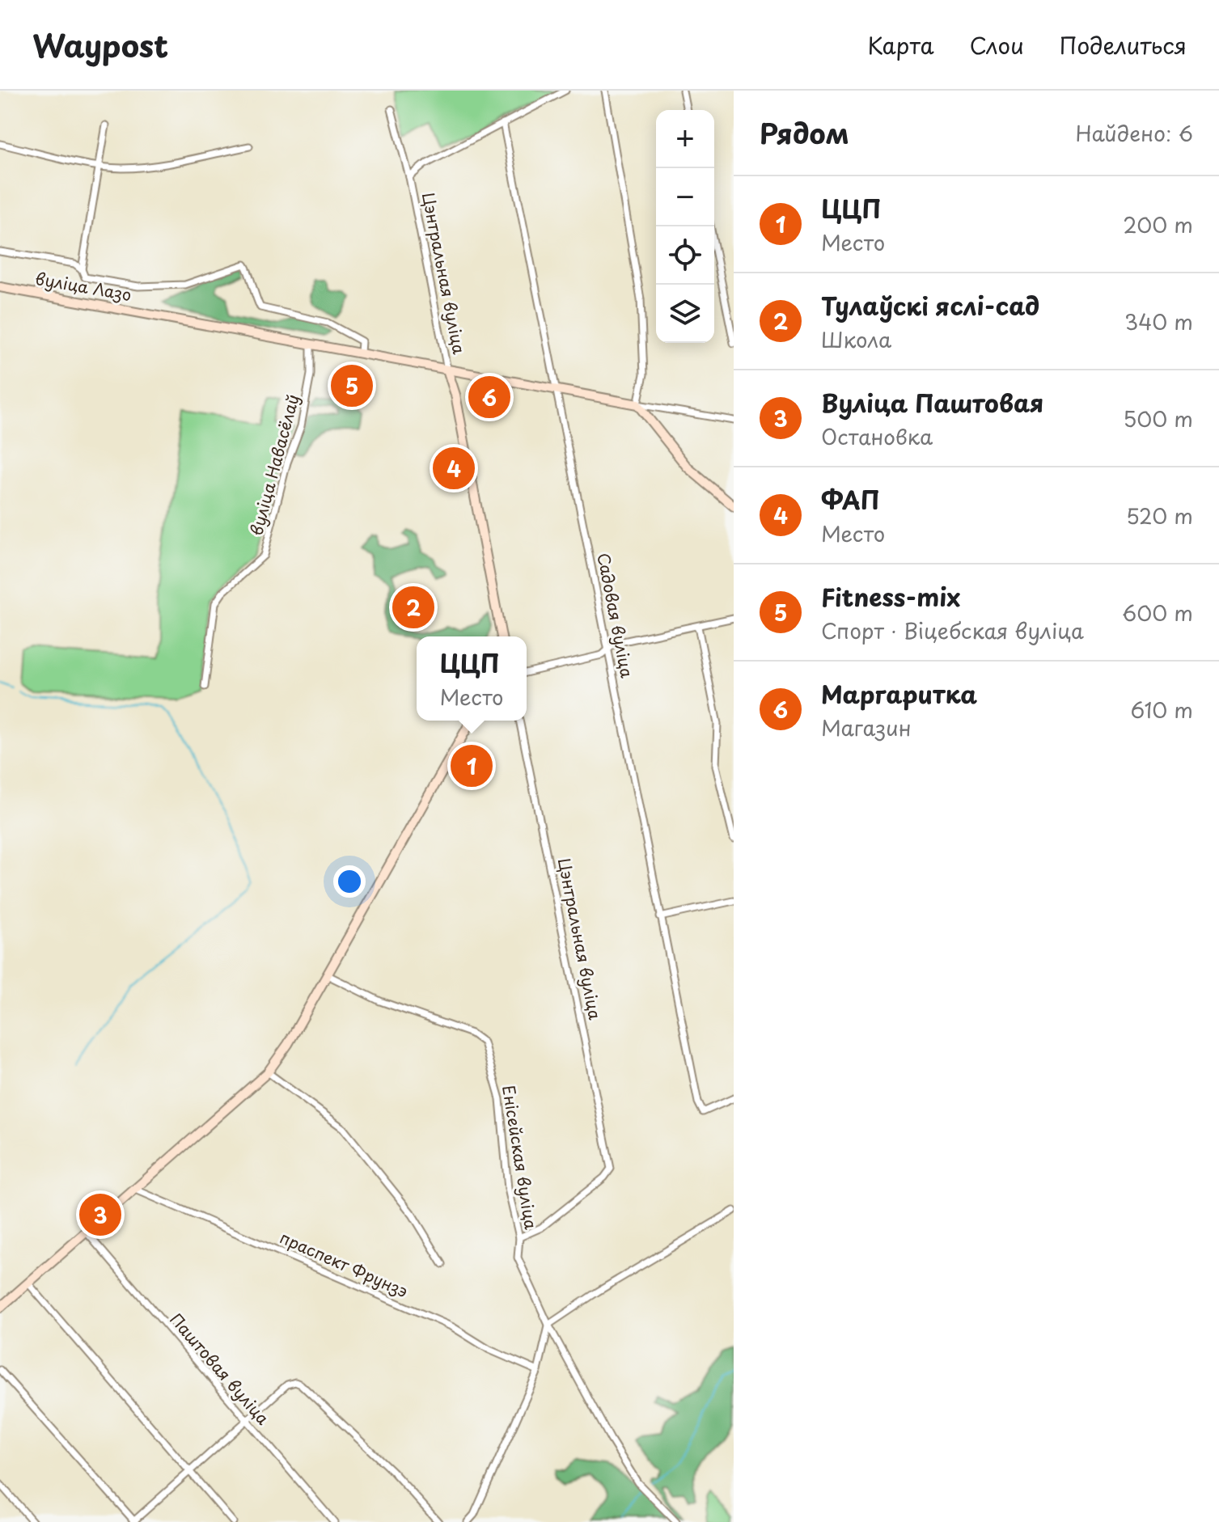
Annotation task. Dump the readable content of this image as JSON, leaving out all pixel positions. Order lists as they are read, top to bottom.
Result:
{
  "streets": {
    "main road": ["Цэнтральная вуліца", "вуліца Лазо"],
    "street": [
      "вуліца Навасёлаў",
      "Садовая вуліца",
      "Енісейская вуліца",
      "праспект Фрунзэ",
      "Паштовая вуліца"
    ]
  },
  "crossings": [
    ["Цэнтральная вуліца", "вуліца Лазо"],
    ["Цэнтральная вуліца", "Енісейская вуліца"],
    ["вуліца Лазо", "вуліца Навасёлаў"],
    ["вуліца Лазо", "Садовая вуліца"]
  ],
  "page": {
    "header": "Waypost",
    "nav": ["Карта", "Слои", "Поделиться"],
    "heading": ["Рядом", "Найдено: 6"],
    "map_buttons": ["+", "−"],
    "list": [
      {
        "mark": "1",
        "name": "ЦЦП",
        "note": "Место",
        "value": "200 m"
      },
      {
        "mark": "2",
        "name": "Тулаўскі яслі-сад",
        "note": "Школа",
        "value": "340 m"
      },
      {
        "mark": "3",
        "name": "Вуліца Паштовая",
        "note": "Остановка",
        "value": "500 m"
      },
      {
        "mark": "4",
        "name": "ФАП",
        "note": "Место",
        "value": "520 m"
      },
      {
        "mark": "5",
        "name": "Fitness-mix",
        "note": "Спорт · Віцебская вуліца",
        "value": "600 m"
      },
      {
        "mark": "6",
        "name": "Маргаритка",
        "note": "Магазин",
        "value": "610 m"
      }
    ],
    "pins": [
      "5",
      "6",
      "4",
      "2",
      "1",
      "3"
    ],
    "popup": ["ЦЦП", "Место"]
  }
}
